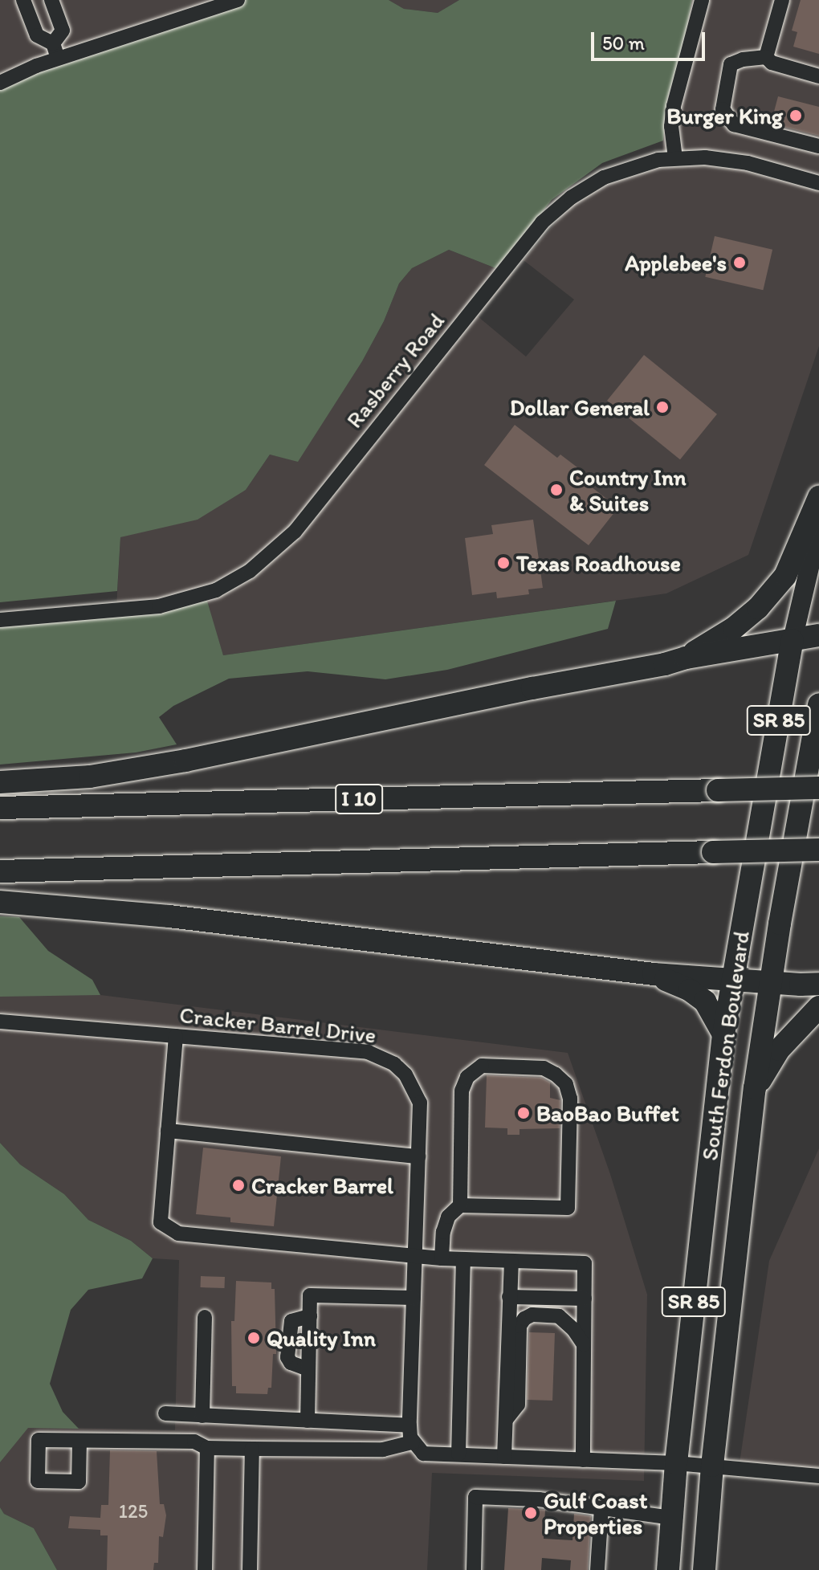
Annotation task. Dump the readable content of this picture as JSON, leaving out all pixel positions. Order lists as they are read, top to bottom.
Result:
{
  "streets": {
    "highway": ["SR 85", "I 10", "South Ferdon Boulevard"],
    "street": ["Rasberry Road", "Cracker Barrel Drive"]
  },
  "places": [
    "Burger King",
    "Applebee's",
    "Dollar General",
    "Country Inn & Suites",
    "Texas Roadhouse",
    "BaoBao Buffet",
    "Cracker Barrel",
    "Quality Inn",
    "Gulf Coast Properties"
  ],
  "house_numbers": ["125"],
  "scale_bar": "50 m"
}
